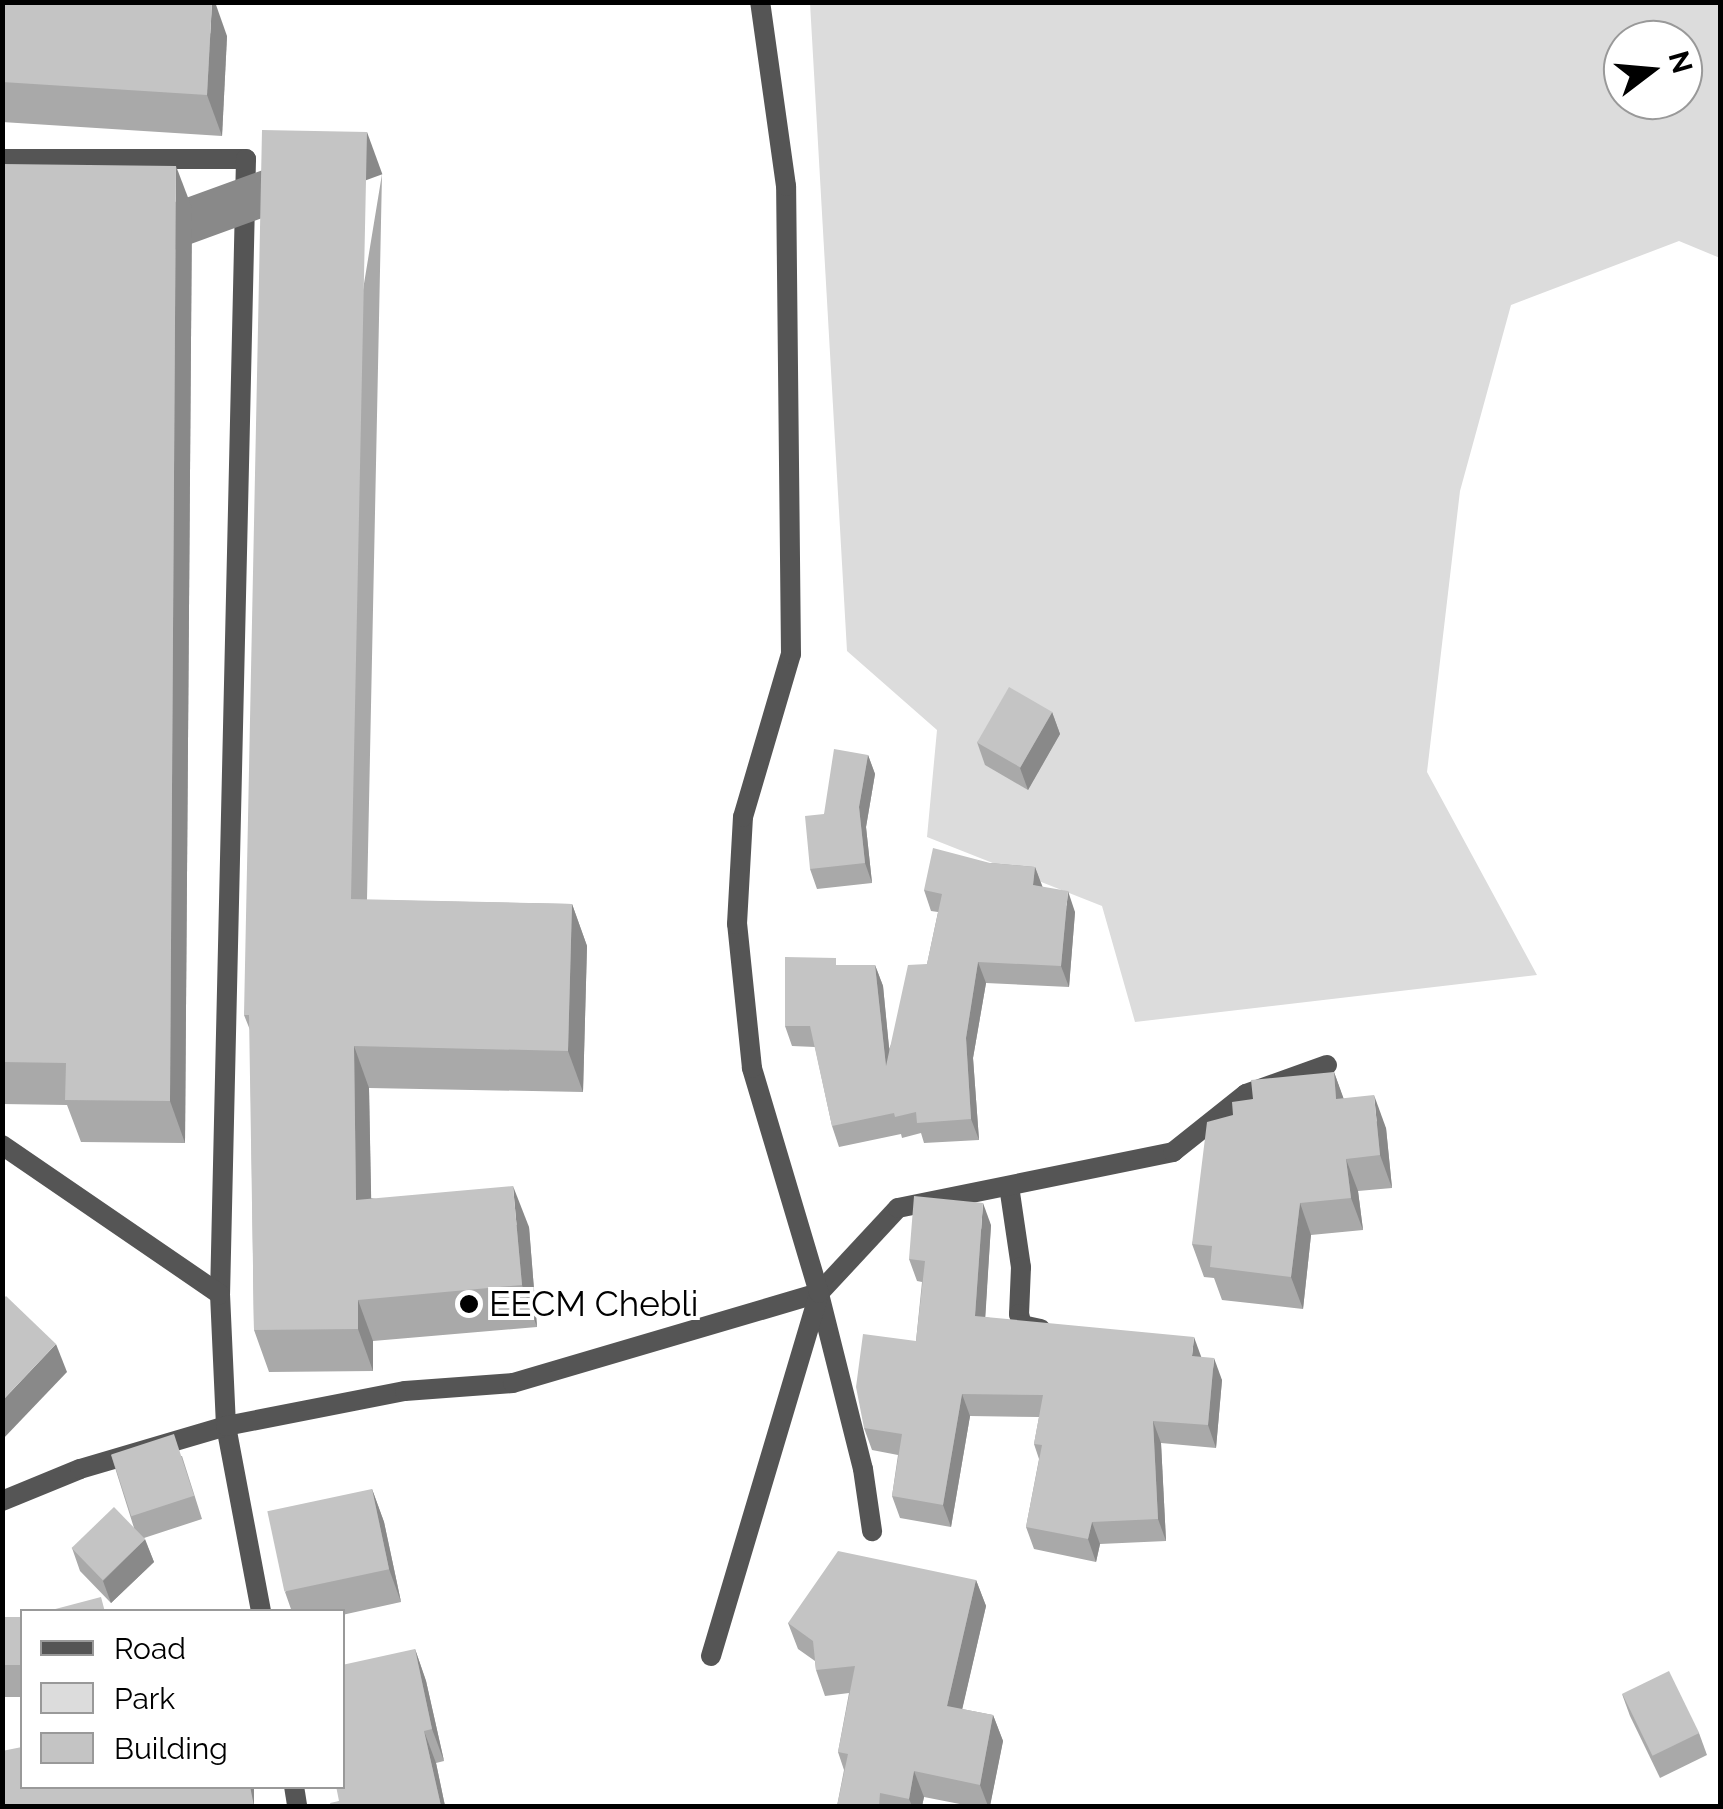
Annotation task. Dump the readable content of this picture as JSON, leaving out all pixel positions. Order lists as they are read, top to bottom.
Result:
{
  "places": ["EECM Chebli"],
  "legend": ["Road", "Park", "Building"],
  "north": "right"
}
